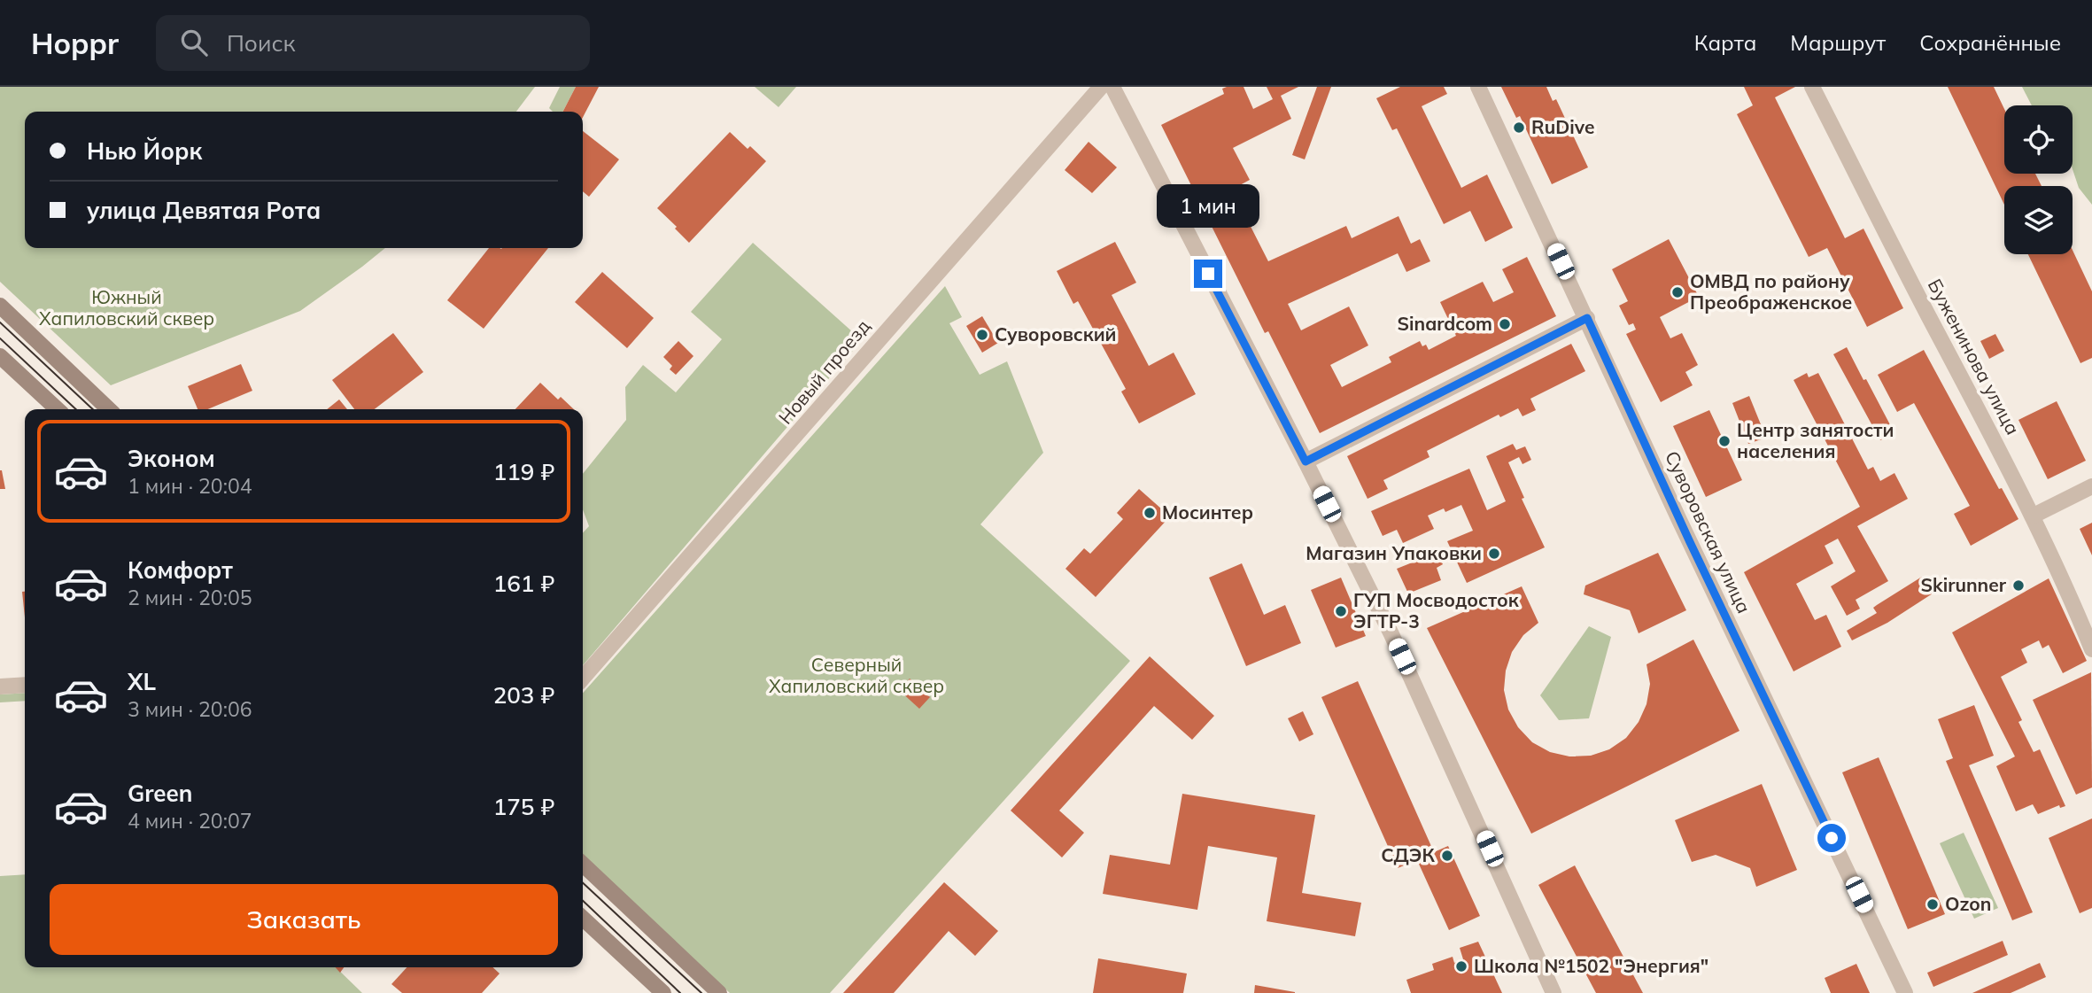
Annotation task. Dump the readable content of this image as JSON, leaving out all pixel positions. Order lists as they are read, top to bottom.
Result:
{
  "streets": {
    "street": ["Буженинова улица", "Новый проезд", "Суворовская улица"]
  },
  "parks": ["Южный Хапиловский сквер", "Северный Хапиловский сквер"],
  "places": [
    "RuDive",
    "ОМВД по району Преображенское",
    "Sinardcom",
    "Суворовский",
    "Центр занятости населения",
    "Мосинтер",
    "Магазин Упаковки",
    "Skirunner",
    "ГУП Мосводосток ЭГТР-3",
    "СДЭК",
    "Ozon",
    "Школа №1502 \"Энергия\""
  ],
  "page": {
    "header": "Hoppr",
    "search": "Поиск",
    "nav": ["Карта", "Маршрут", "Сохранённые"],
    "banner": ["Нью Йорк", "улица Девятая Рота"],
    "bubble": "1 мин",
    "list": [
      {
        "name": "Эконом",
        "note": "1 мин · 20:04",
        "value": "119 ₽"
      },
      {
        "name": "Комфорт",
        "note": "2 мин · 20:05",
        "value": "161 ₽"
      },
      {
        "name": "XL",
        "note": "3 мин · 20:06",
        "value": "203 ₽"
      },
      {
        "name": "Green",
        "note": "4 мин · 20:07",
        "value": "175 ₽"
      }
    ],
    "buttons": "Заказать"
  }
}
